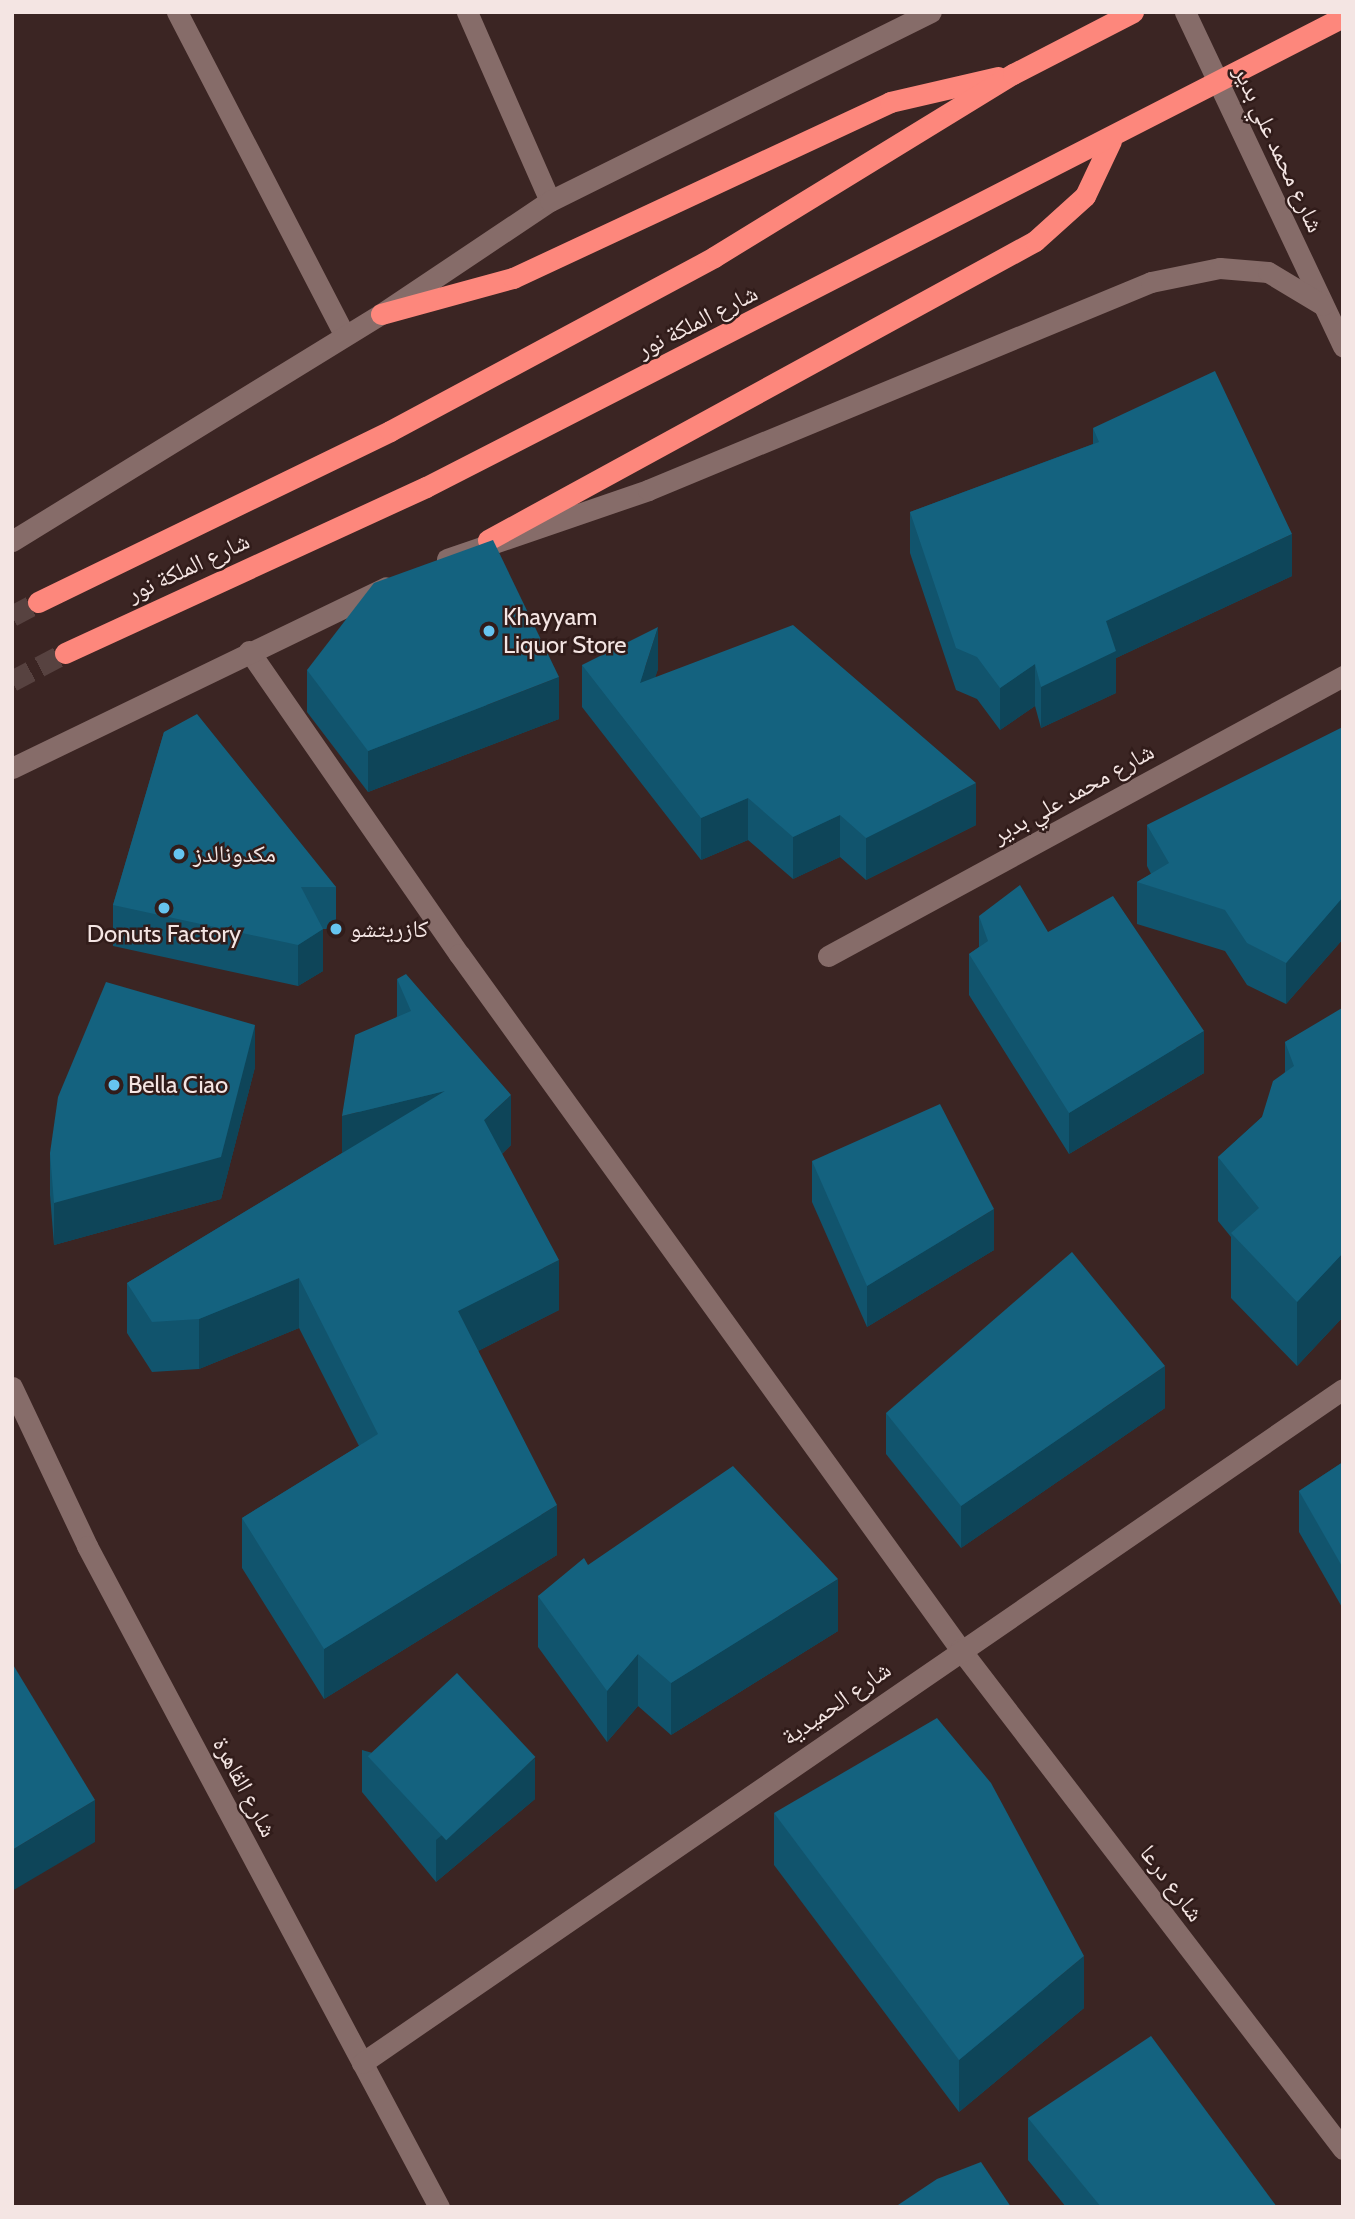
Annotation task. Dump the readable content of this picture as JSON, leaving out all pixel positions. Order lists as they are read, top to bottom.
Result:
{
  "streets": {
    "highway": ["شارع الملكة نور"],
    "street": [
      "شارع محمد علي بدير",
      "شارع الحميدية",
      "شارع القاهرة",
      "شارع درعا"
    ]
  },
  "crossings": [
    ["شارع الحميدية", "شارع القاهرة"],
    ["شارع الحميدية", "شارع درعا"]
  ],
  "places": [
    "Khayyam Liquor Store",
    "مكدونالدز",
    "Donuts Factory",
    "كازريتشو",
    "Bella Ciao"
  ]
}
